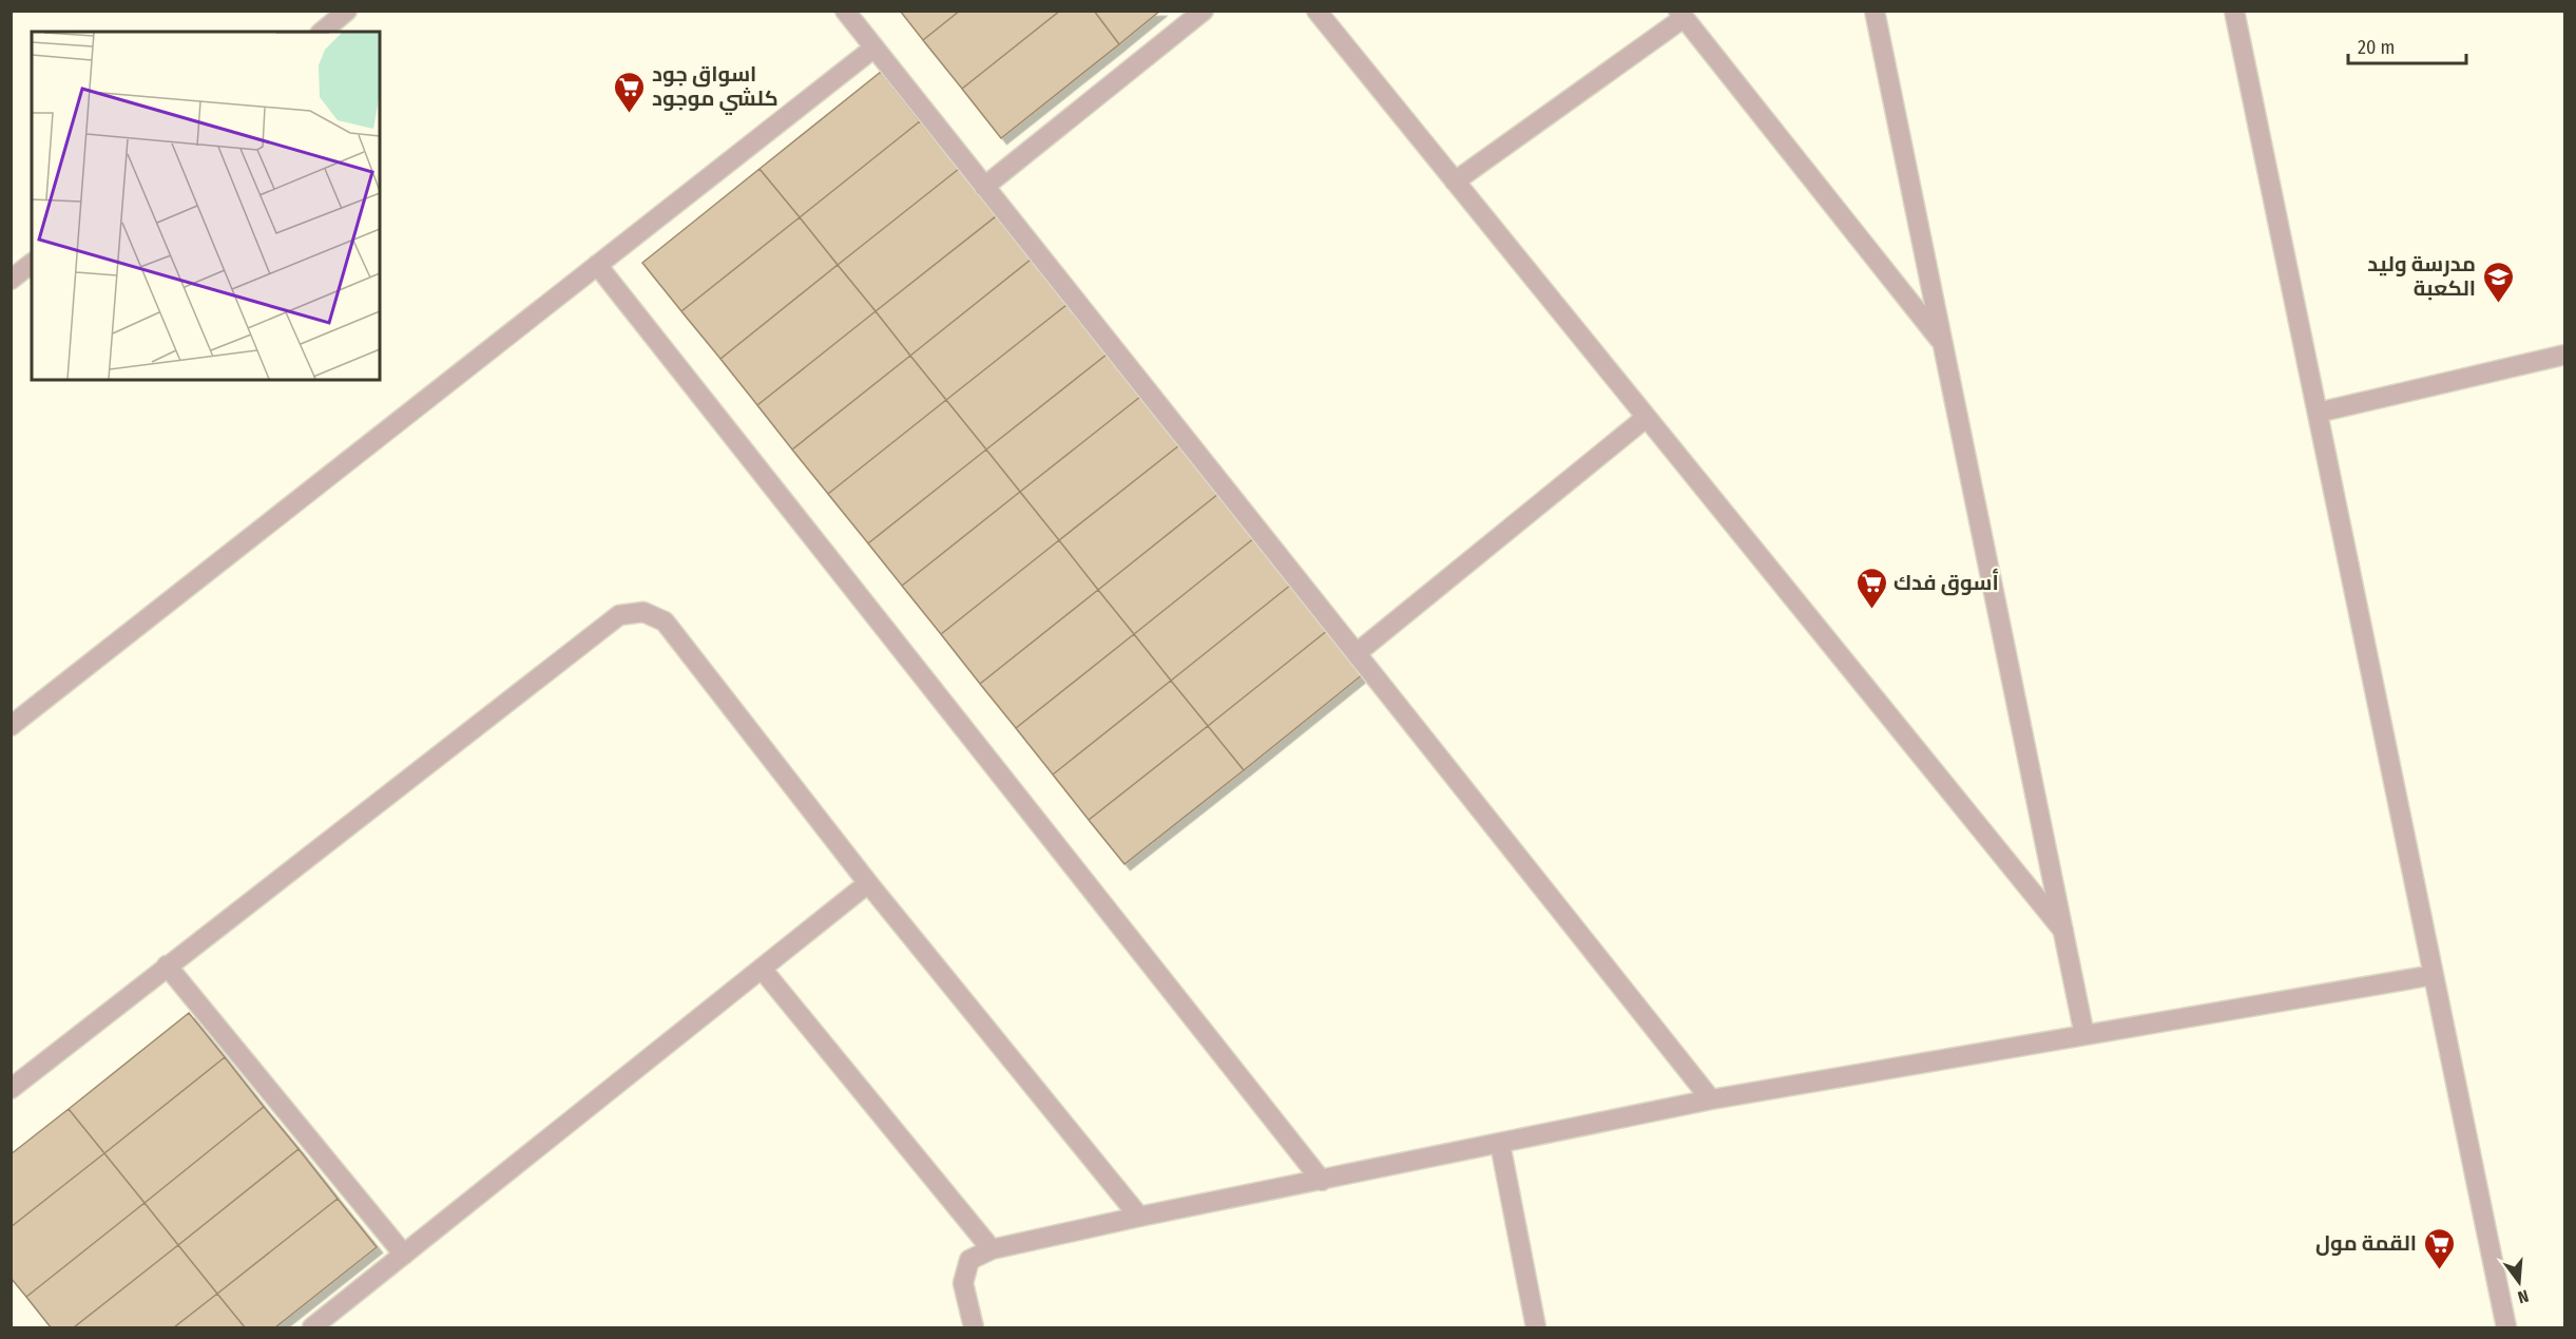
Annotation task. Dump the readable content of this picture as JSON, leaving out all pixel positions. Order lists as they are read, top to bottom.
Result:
{
  "places": {
    "supermarket": ["اسواق جود كلشي موجود", "أسوق فدك", "القمة مول"],
    "school or university": ["مدرسة وليد الكعبة"]
  },
  "scale_bar": "20 m",
  "north": "bottom"
}
